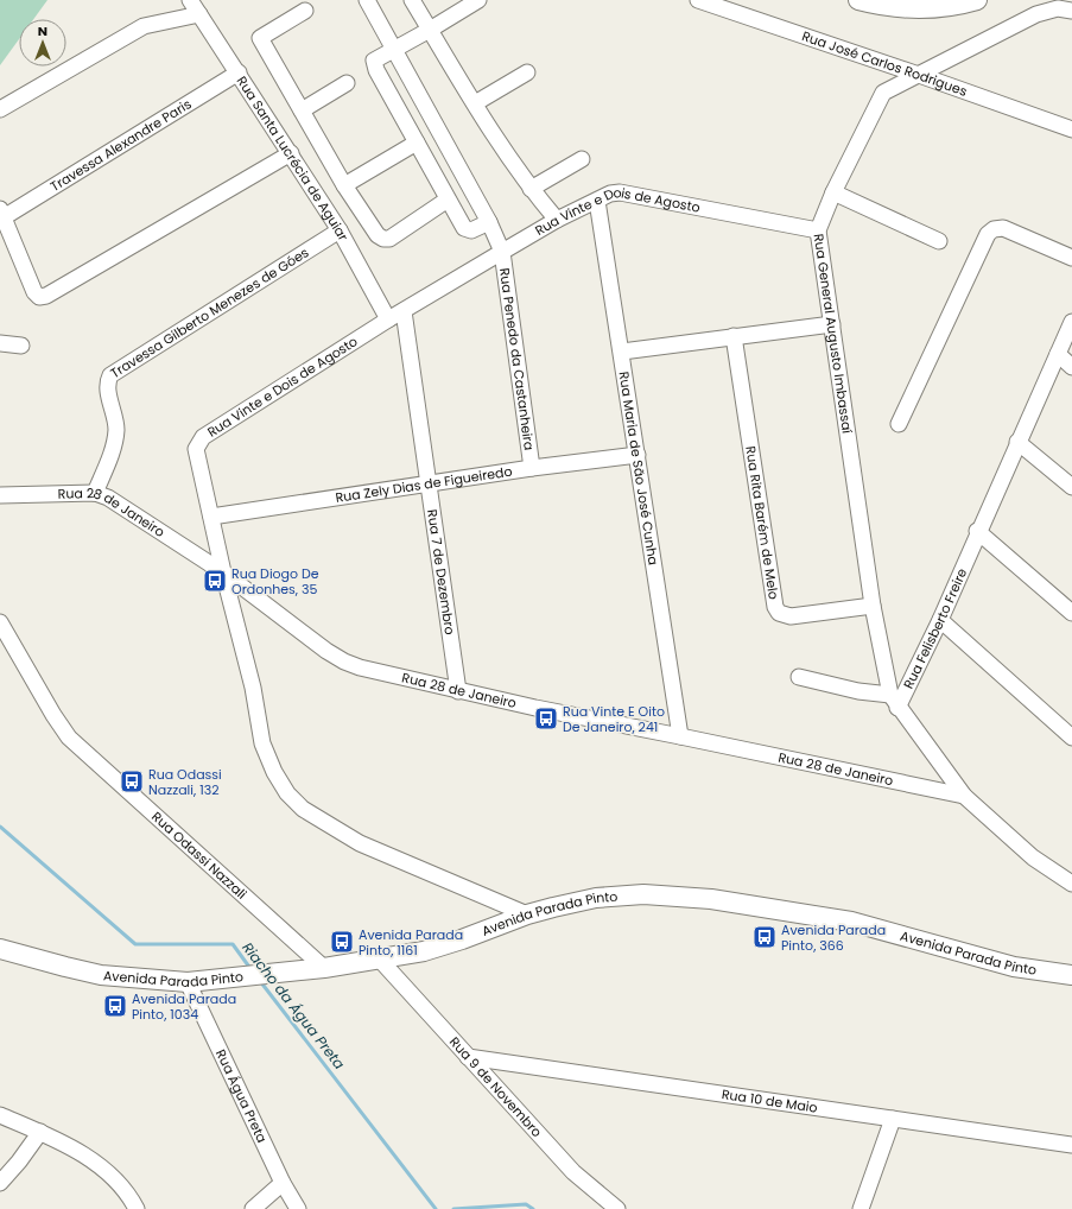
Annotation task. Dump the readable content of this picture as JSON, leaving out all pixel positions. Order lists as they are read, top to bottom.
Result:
{
  "streets": {
    "main road": ["Avenida Parada Pinto"],
    "street": [
      "Rua José Carlos Rodrigues",
      "Travessa Alexandre Paris",
      "Rua Santa Lucrécia de Aguiar",
      "Rua Vinte e Dois de Agosto",
      "Travessa Gilberto Menezes de Góes",
      "Rua General Augusto Imbassaí",
      "Rua Penedo da Castanheira",
      "Rua Maria de São José Cunha",
      "Rua Zely Dias de Figueiredo",
      "Rua 28 de Janeiro",
      "Rua Rita Barém de Melo",
      "Rua 7 de Dezembro",
      "Rua Felisberto Freire",
      "Rua Odassi Nazzali",
      "Rua 9 de Novembro",
      "Rua Água Preta",
      "Rua 10 de Maio"
    ]
  },
  "crossings": [
    ["Rua José Carlos Rodrigues", "Rua General Augusto Imbassaí"],
    ["Travessa Alexandre Paris", "Rua Santa Lucrécia de Aguiar"],
    ["Rua Santa Lucrécia de Aguiar", "Rua Vinte e Dois de Agosto"],
    ["Rua Santa Lucrécia de Aguiar", "Travessa Gilberto Menezes de Góes"],
    ["Rua Vinte e Dois de Agosto", "Rua General Augusto Imbassaí"],
    ["Rua Vinte e Dois de Agosto", "Rua Penedo da Castanheira"],
    ["Rua Vinte e Dois de Agosto", "Rua Maria de São José Cunha"],
    ["Rua Vinte e Dois de Agosto", "Rua Zely Dias de Figueiredo"],
    ["Rua Vinte e Dois de Agosto", "Rua 28 de Janeiro"],
    ["Rua Vinte e Dois de Agosto", "Rua 7 de Dezembro"],
    ["Rua Vinte e Dois de Agosto", "Avenida Parada Pinto"],
    ["Travessa Gilberto Menezes de Góes", "Rua 28 de Janeiro"],
    ["Rua General Augusto Imbassaí", "Rua Rita Barém de Melo"],
    ["Rua General Augusto Imbassaí", "Rua Felisberto Freire"],
    ["Rua Penedo da Castanheira", "Rua Zely Dias de Figueiredo"],
    ["Rua Maria de São José Cunha", "Rua Zely Dias de Figueiredo"],
    ["Rua Maria de São José Cunha", "Rua 28 de Janeiro"],
    ["Rua Zely Dias de Figueiredo", "Rua 7 de Dezembro"],
    ["Rua 28 de Janeiro", "Rua 7 de Dezembro"],
    ["Rua Odassi Nazzali", "Avenida Parada Pinto"],
    ["Avenida Parada Pinto", "Rua 9 de Novembro"],
    ["Avenida Parada Pinto", "Rua Água Preta"],
    ["Rua 9 de Novembro", "Rua 10 de Maio"]
  ],
  "water": ["Riacho da Água Preta"],
  "places": {
    "bus stop": [
      "Rua Diogo De Ordonhes, 35",
      "Rua Vinte E Oito De Janeiro, 241",
      "Rua Odassi Nazzali, 132",
      "Avenida Parada Pinto, 366",
      "Avenida Parada Pinto, 1161",
      "Avenida Parada Pinto, 1034"
    ]
  },
  "north": "top"
}
